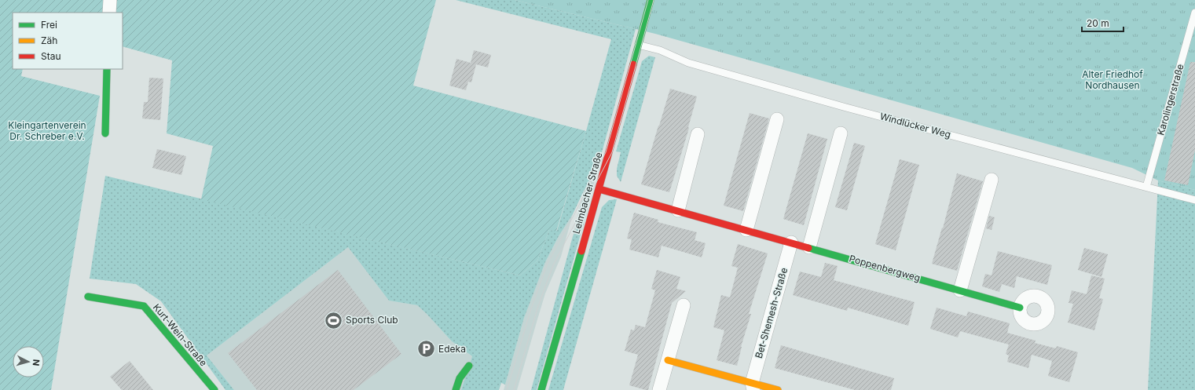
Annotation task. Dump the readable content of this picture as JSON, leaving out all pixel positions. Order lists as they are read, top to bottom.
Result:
{
  "streets": {
    "street": [
      "Leimbacher Straße",
      "Poppenbergweg",
      "Bet-Shemesh-Straße",
      "Kurt-Wein-Straße"
    ],
    "lane": ["Karolingerstraße", "Windlücker Weg"]
  },
  "crossings": [
    ["Karolingerstraße", "Windlücker Weg"],
    ["Windlücker Weg", "Leimbacher Straße"],
    ["Leimbacher Straße", "Poppenbergweg"],
    ["Poppenbergweg", "Bet-Shemesh-Straße"]
  ],
  "parks": ["Alter Friedhof Nordhausen", "Kleingartenverein Dr. Schreber e.V."],
  "places": {
    "sports": ["Sports Club"],
    "parking": ["Edeka"]
  },
  "legend": ["Frei", "Zäh", "Stau"],
  "scale_bar": "20 m",
  "north": "right"
}
